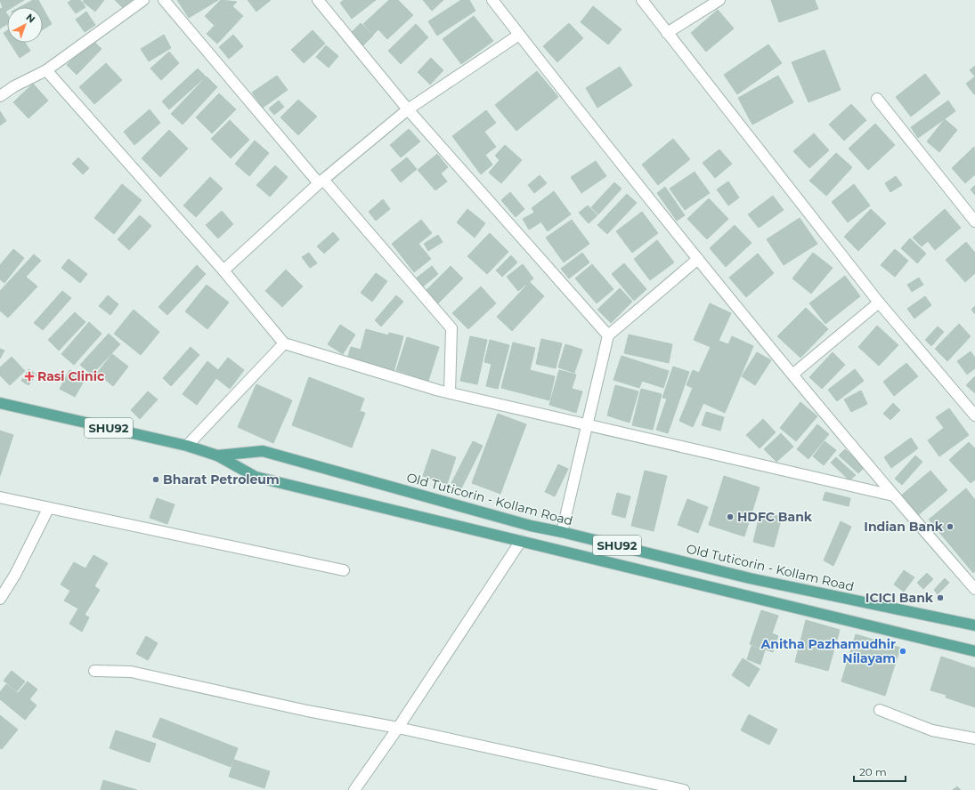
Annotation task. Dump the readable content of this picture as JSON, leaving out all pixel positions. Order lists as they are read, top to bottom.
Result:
{
  "streets": {
    "main road": ["SHU92", "Old Tuticorin - Kollam Road"]
  },
  "places": {
    "health": ["Rasi Clinic"],
    "other": [
      "Bharat Petroleum",
      "HDFC Bank",
      "Indian Bank",
      "ICICI Bank",
      "Anitha Pazhamudhir Nilayam"
    ]
  },
  "scale_bar": "20 m",
  "north": "top right"
}
